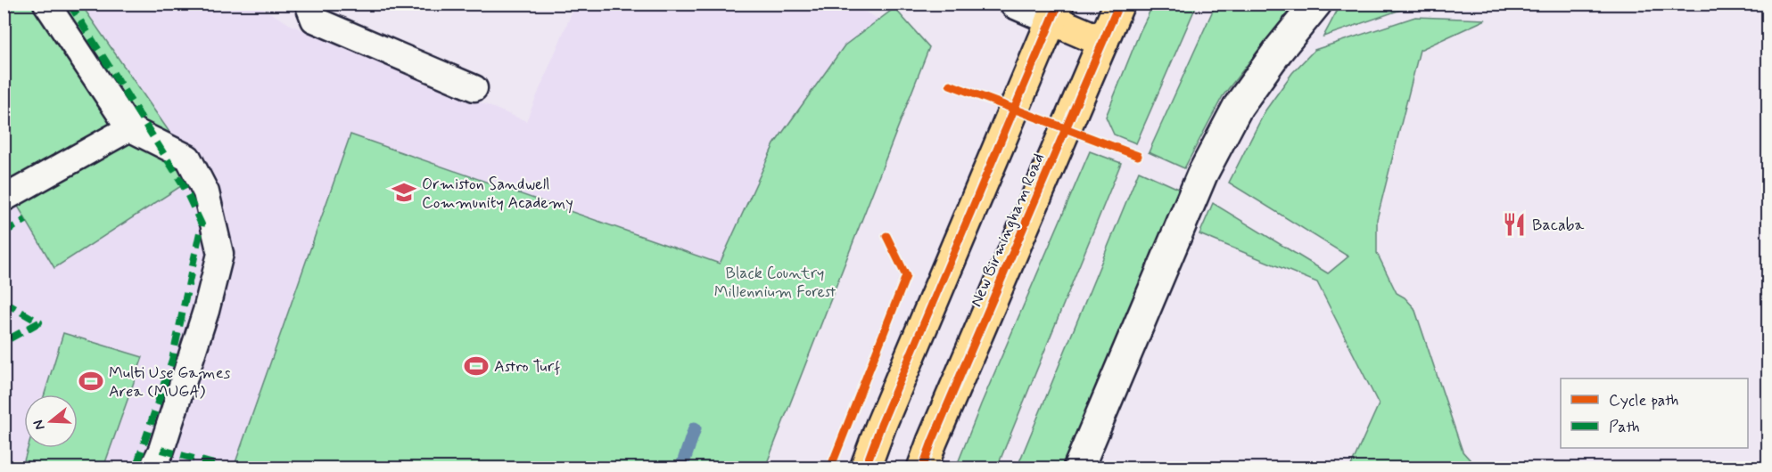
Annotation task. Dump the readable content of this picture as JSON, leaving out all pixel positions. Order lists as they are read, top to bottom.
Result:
{
  "streets": {
    "highway": ["New Birmingham Road"]
  },
  "parks": ["Black Country Millennium Forest"],
  "places": {
    "school or university": ["Ormiston Sandwell Community Academy"],
    "restaurant": ["Bacaba"],
    "sports": ["Astro Turf", "Multi Use Games Area (MUGA)"]
  },
  "legend": ["Cycle path", "Path"],
  "north": "left"
}
